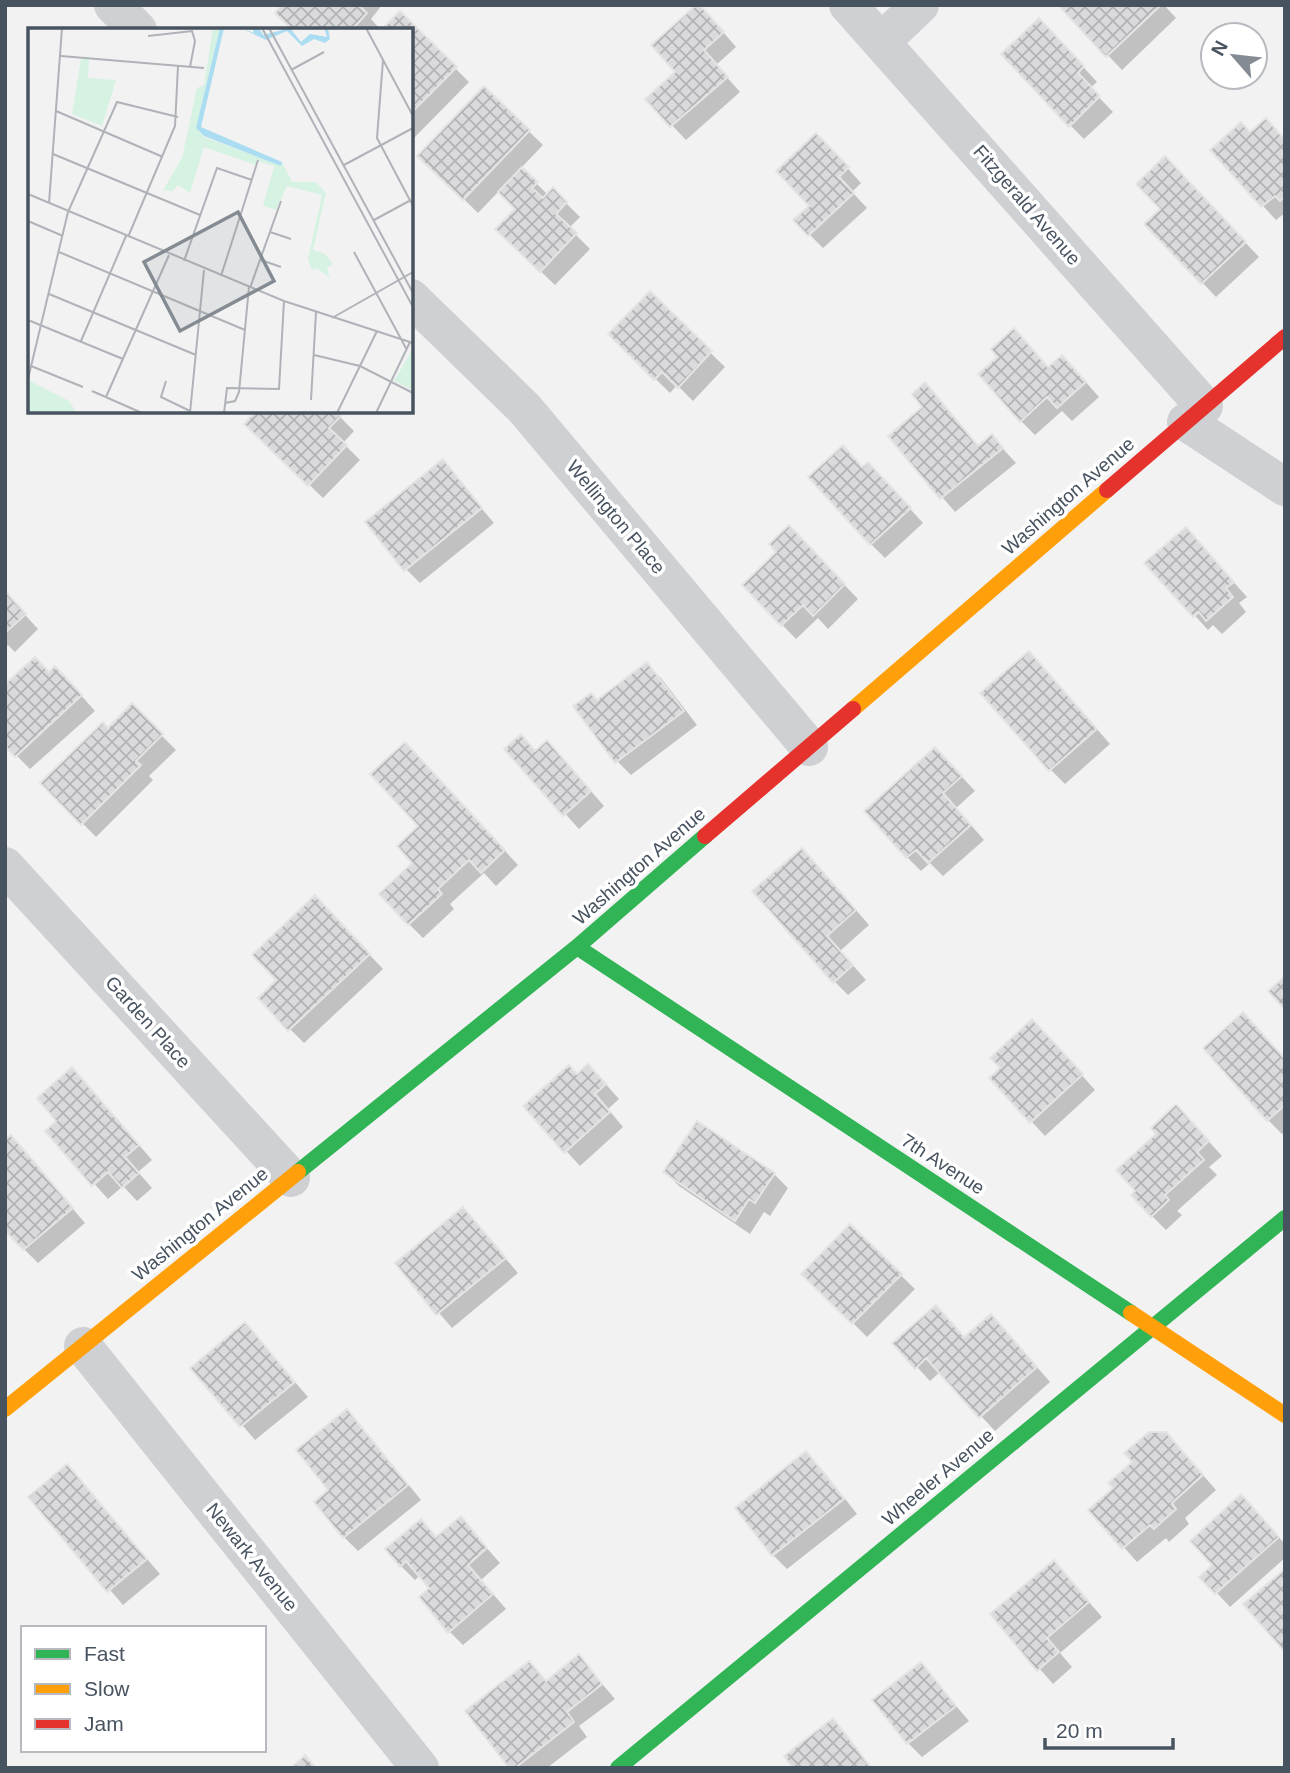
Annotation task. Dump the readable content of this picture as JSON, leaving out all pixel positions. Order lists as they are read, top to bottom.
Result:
{
  "streets": {
    "street": [
      "Fitzgerald Avenue",
      "Washington Avenue",
      "Wellington Place",
      "Garden Place",
      "7th Avenue",
      "Wheeler Avenue",
      "Newark Avenue"
    ]
  },
  "crossings": [
    ["Fitzgerald Avenue", "Washington Avenue"],
    ["Washington Avenue", "Wellington Place"],
    ["Washington Avenue", "Garden Place"],
    ["Washington Avenue", "7th Avenue"],
    ["Washington Avenue", "Newark Avenue"],
    ["7th Avenue", "Wheeler Avenue"]
  ],
  "legend": ["Fast", "Slow", "Jam"],
  "scale_bar": "20 m",
  "north": "top left"
}
